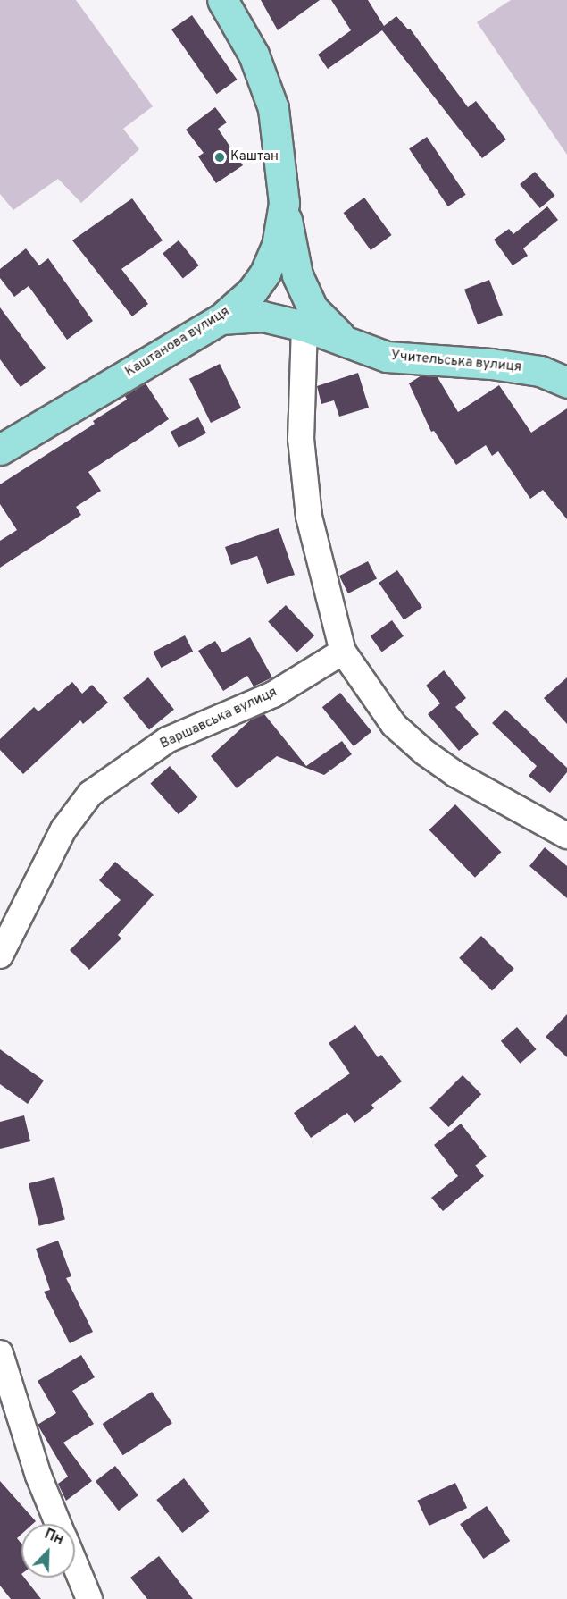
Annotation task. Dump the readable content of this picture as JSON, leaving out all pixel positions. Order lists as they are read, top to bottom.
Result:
{
  "streets": {
    "main road": ["Каштанова вулиця", "Учительська вулиця"],
    "street": ["Варшавська вулиця"]
  },
  "crossings": [
    ["Каштанова вулиця", "Учительська вулиця"]
  ],
  "places": ["Каштан"],
  "north": "top right"
}
